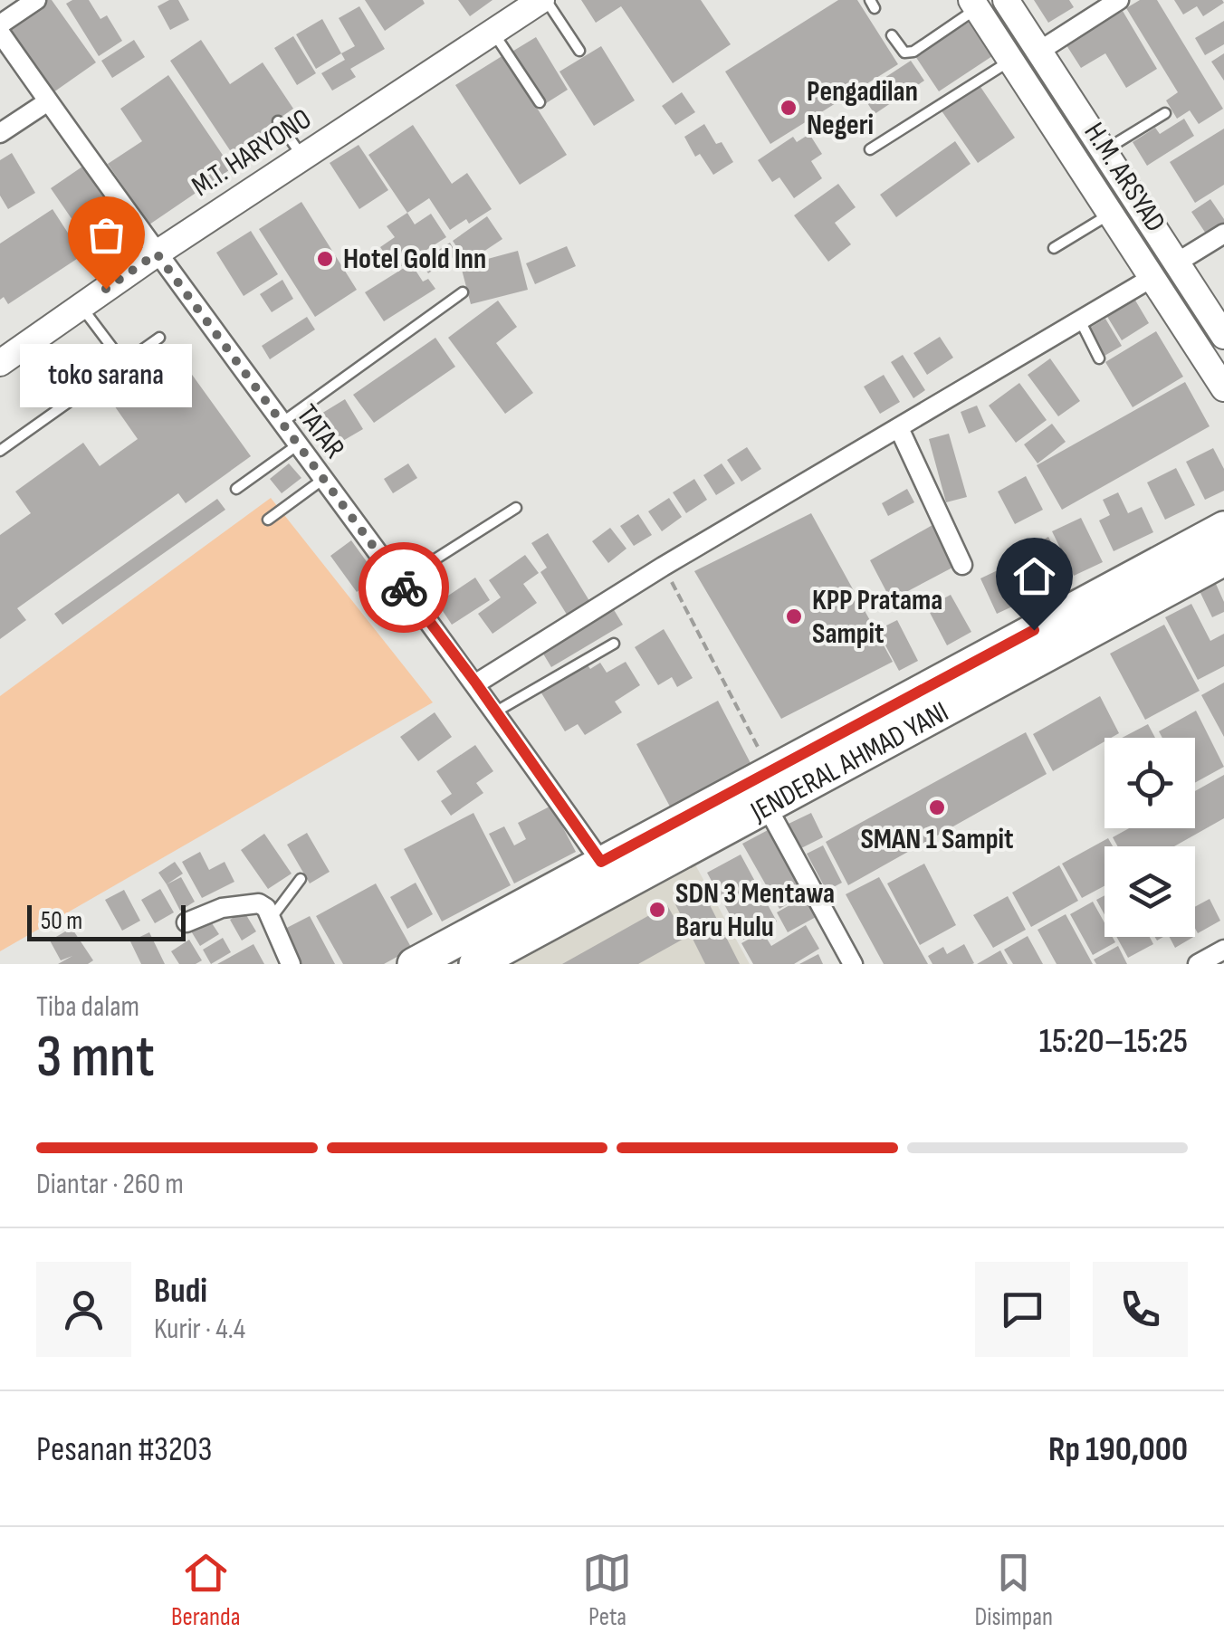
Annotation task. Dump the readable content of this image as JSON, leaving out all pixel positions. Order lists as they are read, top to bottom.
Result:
{
  "streets": {
    "highway": ["JENDERAL AHMAD YANI"],
    "street": ["M.T. HARYONO", "H.M. ARSYAD", "TATAR"]
  },
  "crossings": [
    ["M.T. HARYONO", "TATAR"],
    ["TATAR", "JENDERAL AHMAD YANI"]
  ],
  "places": [
    "Pengadilan Negeri",
    "Hotel Gold Inn",
    "toko sarana",
    "KPP Pratama Sampit",
    "SMAN 1 Sampit",
    "SDN 3 Mentawa Baru Hulu"
  ],
  "scale_bar": "50 m",
  "page": {
    "bubble": "toko sarana",
    "scale": "50 m",
    "heading": ["3 mnt", "Tiba dalam", "15:20–15:25"],
    "panel": [
      "Budi",
      "Kurir · 4.4",
      "Pesanan #3203",
      "Rp 190,000"
    ],
    "bar": "Diantar · 260 m",
    "tabs": ["Beranda", "Peta", "Disimpan"]
  }
}
